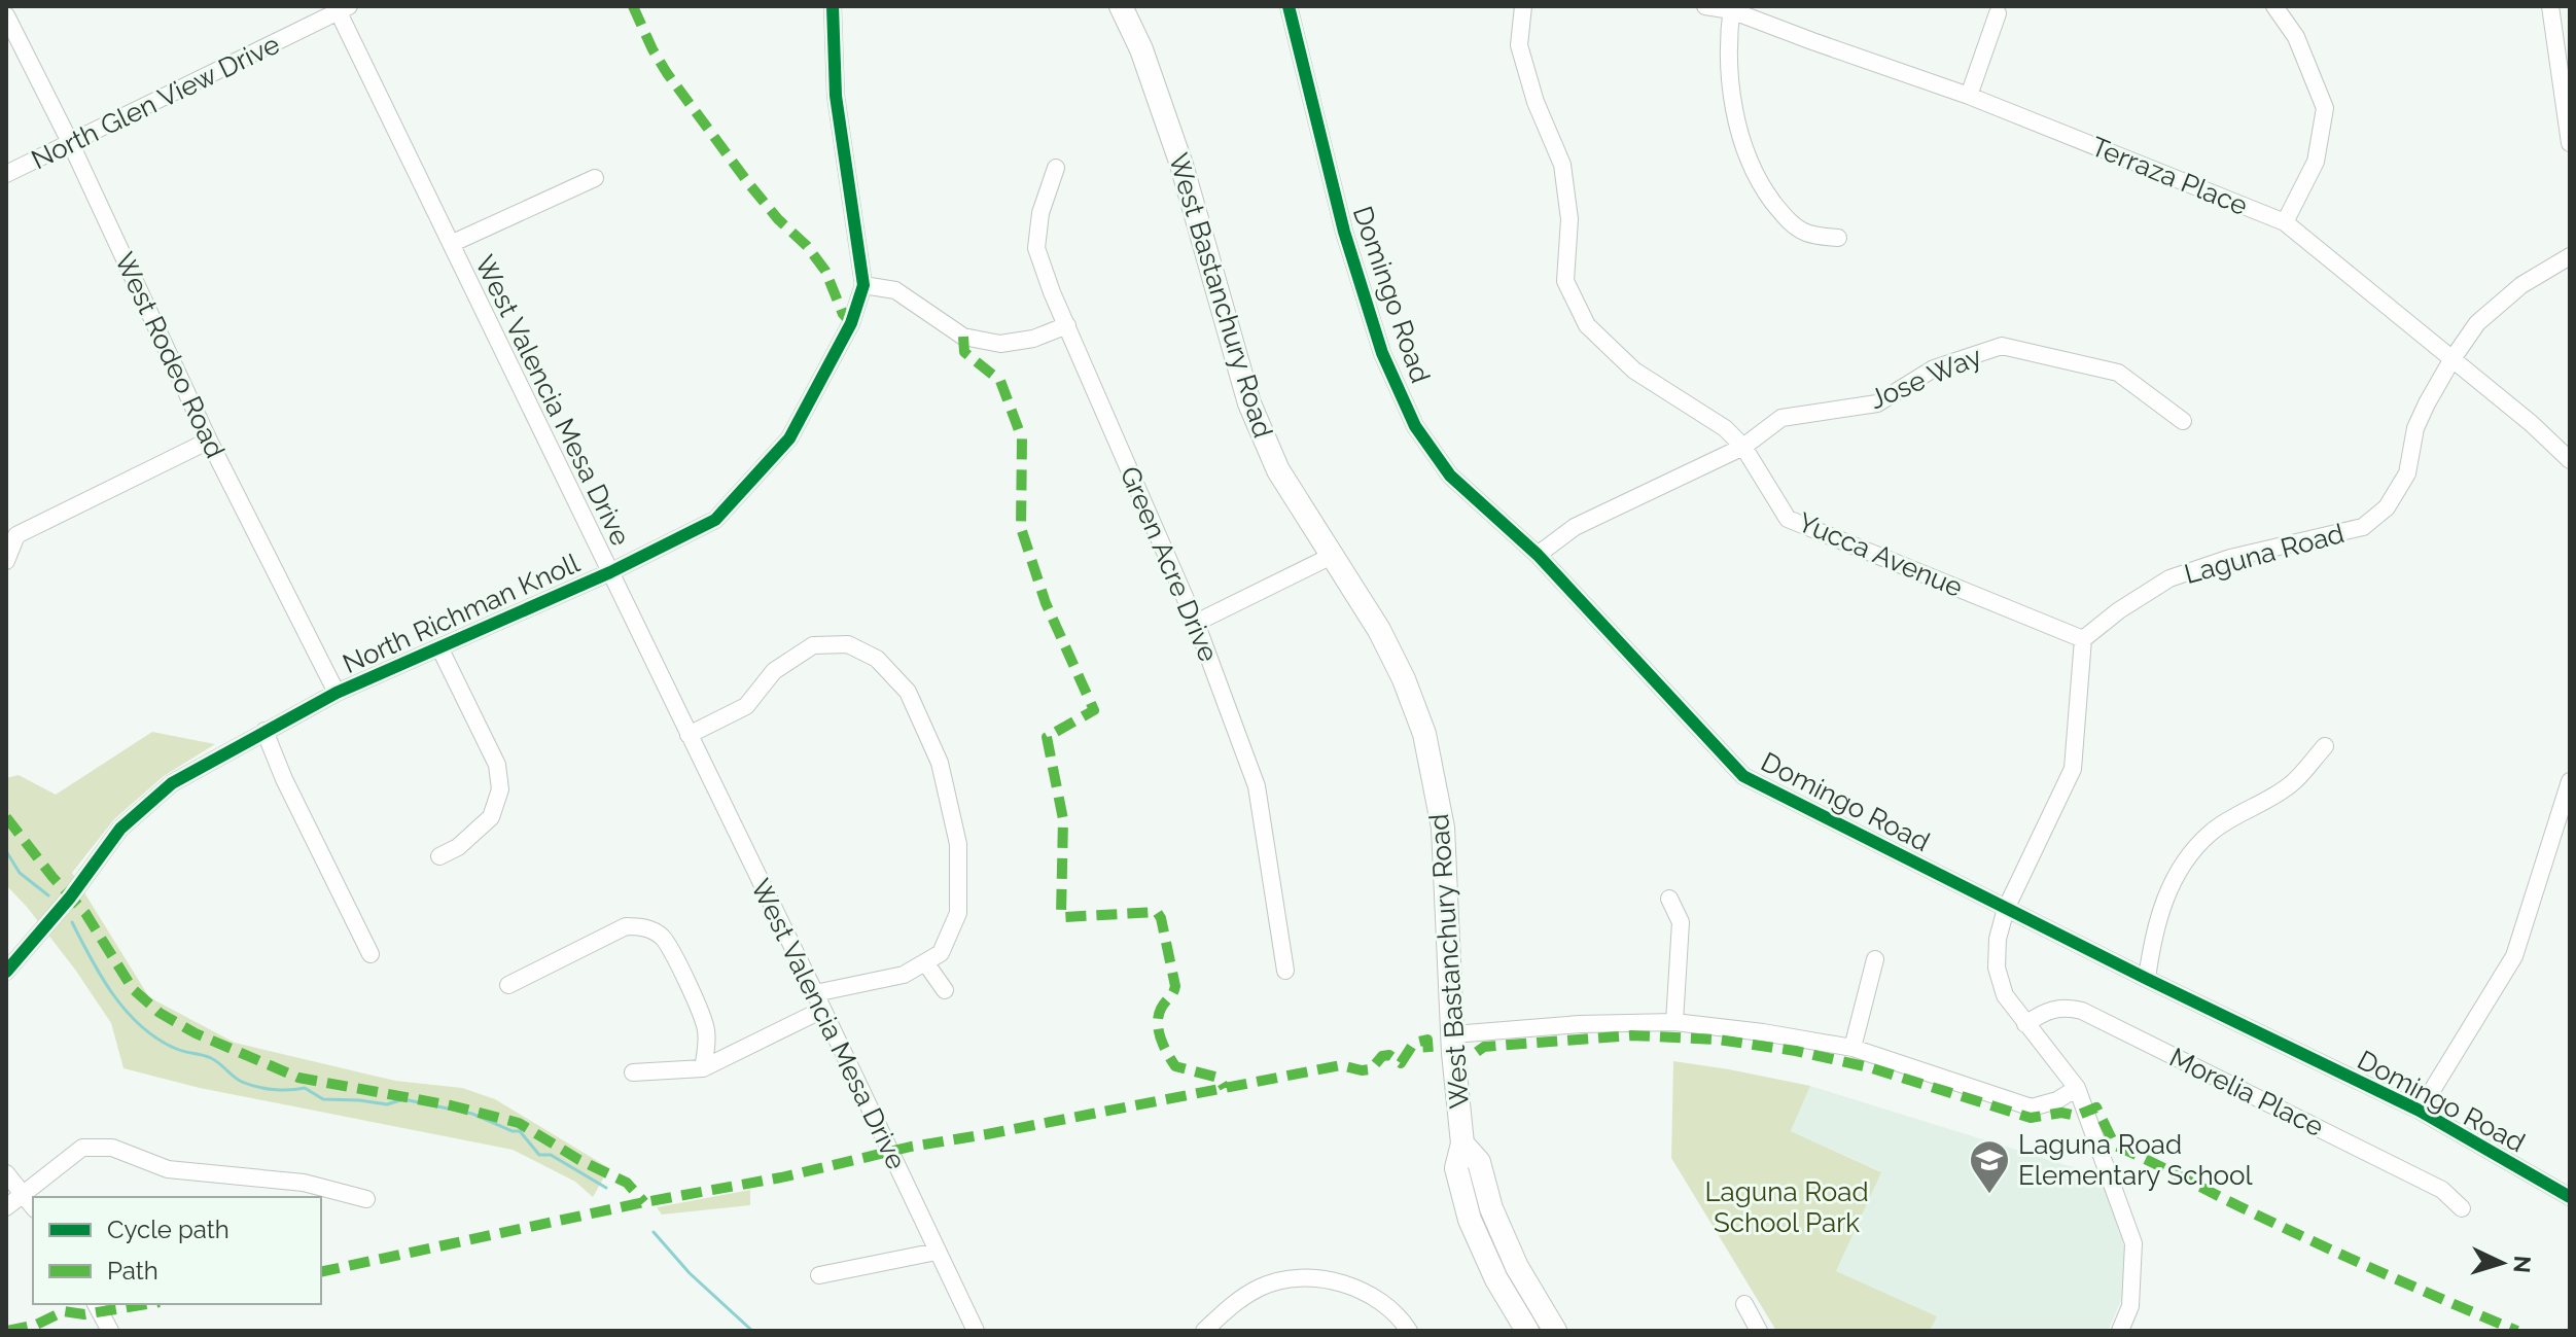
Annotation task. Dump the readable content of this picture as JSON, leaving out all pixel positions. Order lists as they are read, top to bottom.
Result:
{
  "streets": {
    "main road": ["West Bastanchury Road"],
    "street": [
      "North Glen View Drive",
      "Terraza Place",
      "Domingo Road",
      "West Rodeo Road",
      "Jose Way",
      "West Valencia Mesa Drive",
      "Laguna Road",
      "Yucca Avenue",
      "Green Acre Drive",
      "North Richman Knoll",
      "Morelia Place"
    ]
  },
  "crossings": [
    ["North Glen View Drive", "West Rodeo Road"],
    ["North Glen View Drive", "West Valencia Mesa Drive"],
    ["Terraza Place", "Laguna Road"],
    ["Domingo Road", "Jose Way"],
    ["West Rodeo Road", "North Richman Knoll"],
    ["Jose Way", "Yucca Avenue"],
    ["West Valencia Mesa Drive", "North Richman Knoll"],
    ["Laguna Road", "Yucca Avenue"]
  ],
  "parks": ["Laguna Road School Park"],
  "places": {
    "school or university": ["Laguna Road Elementary School"]
  },
  "legend": ["Cycle path", "Path"],
  "north": "right"
}
